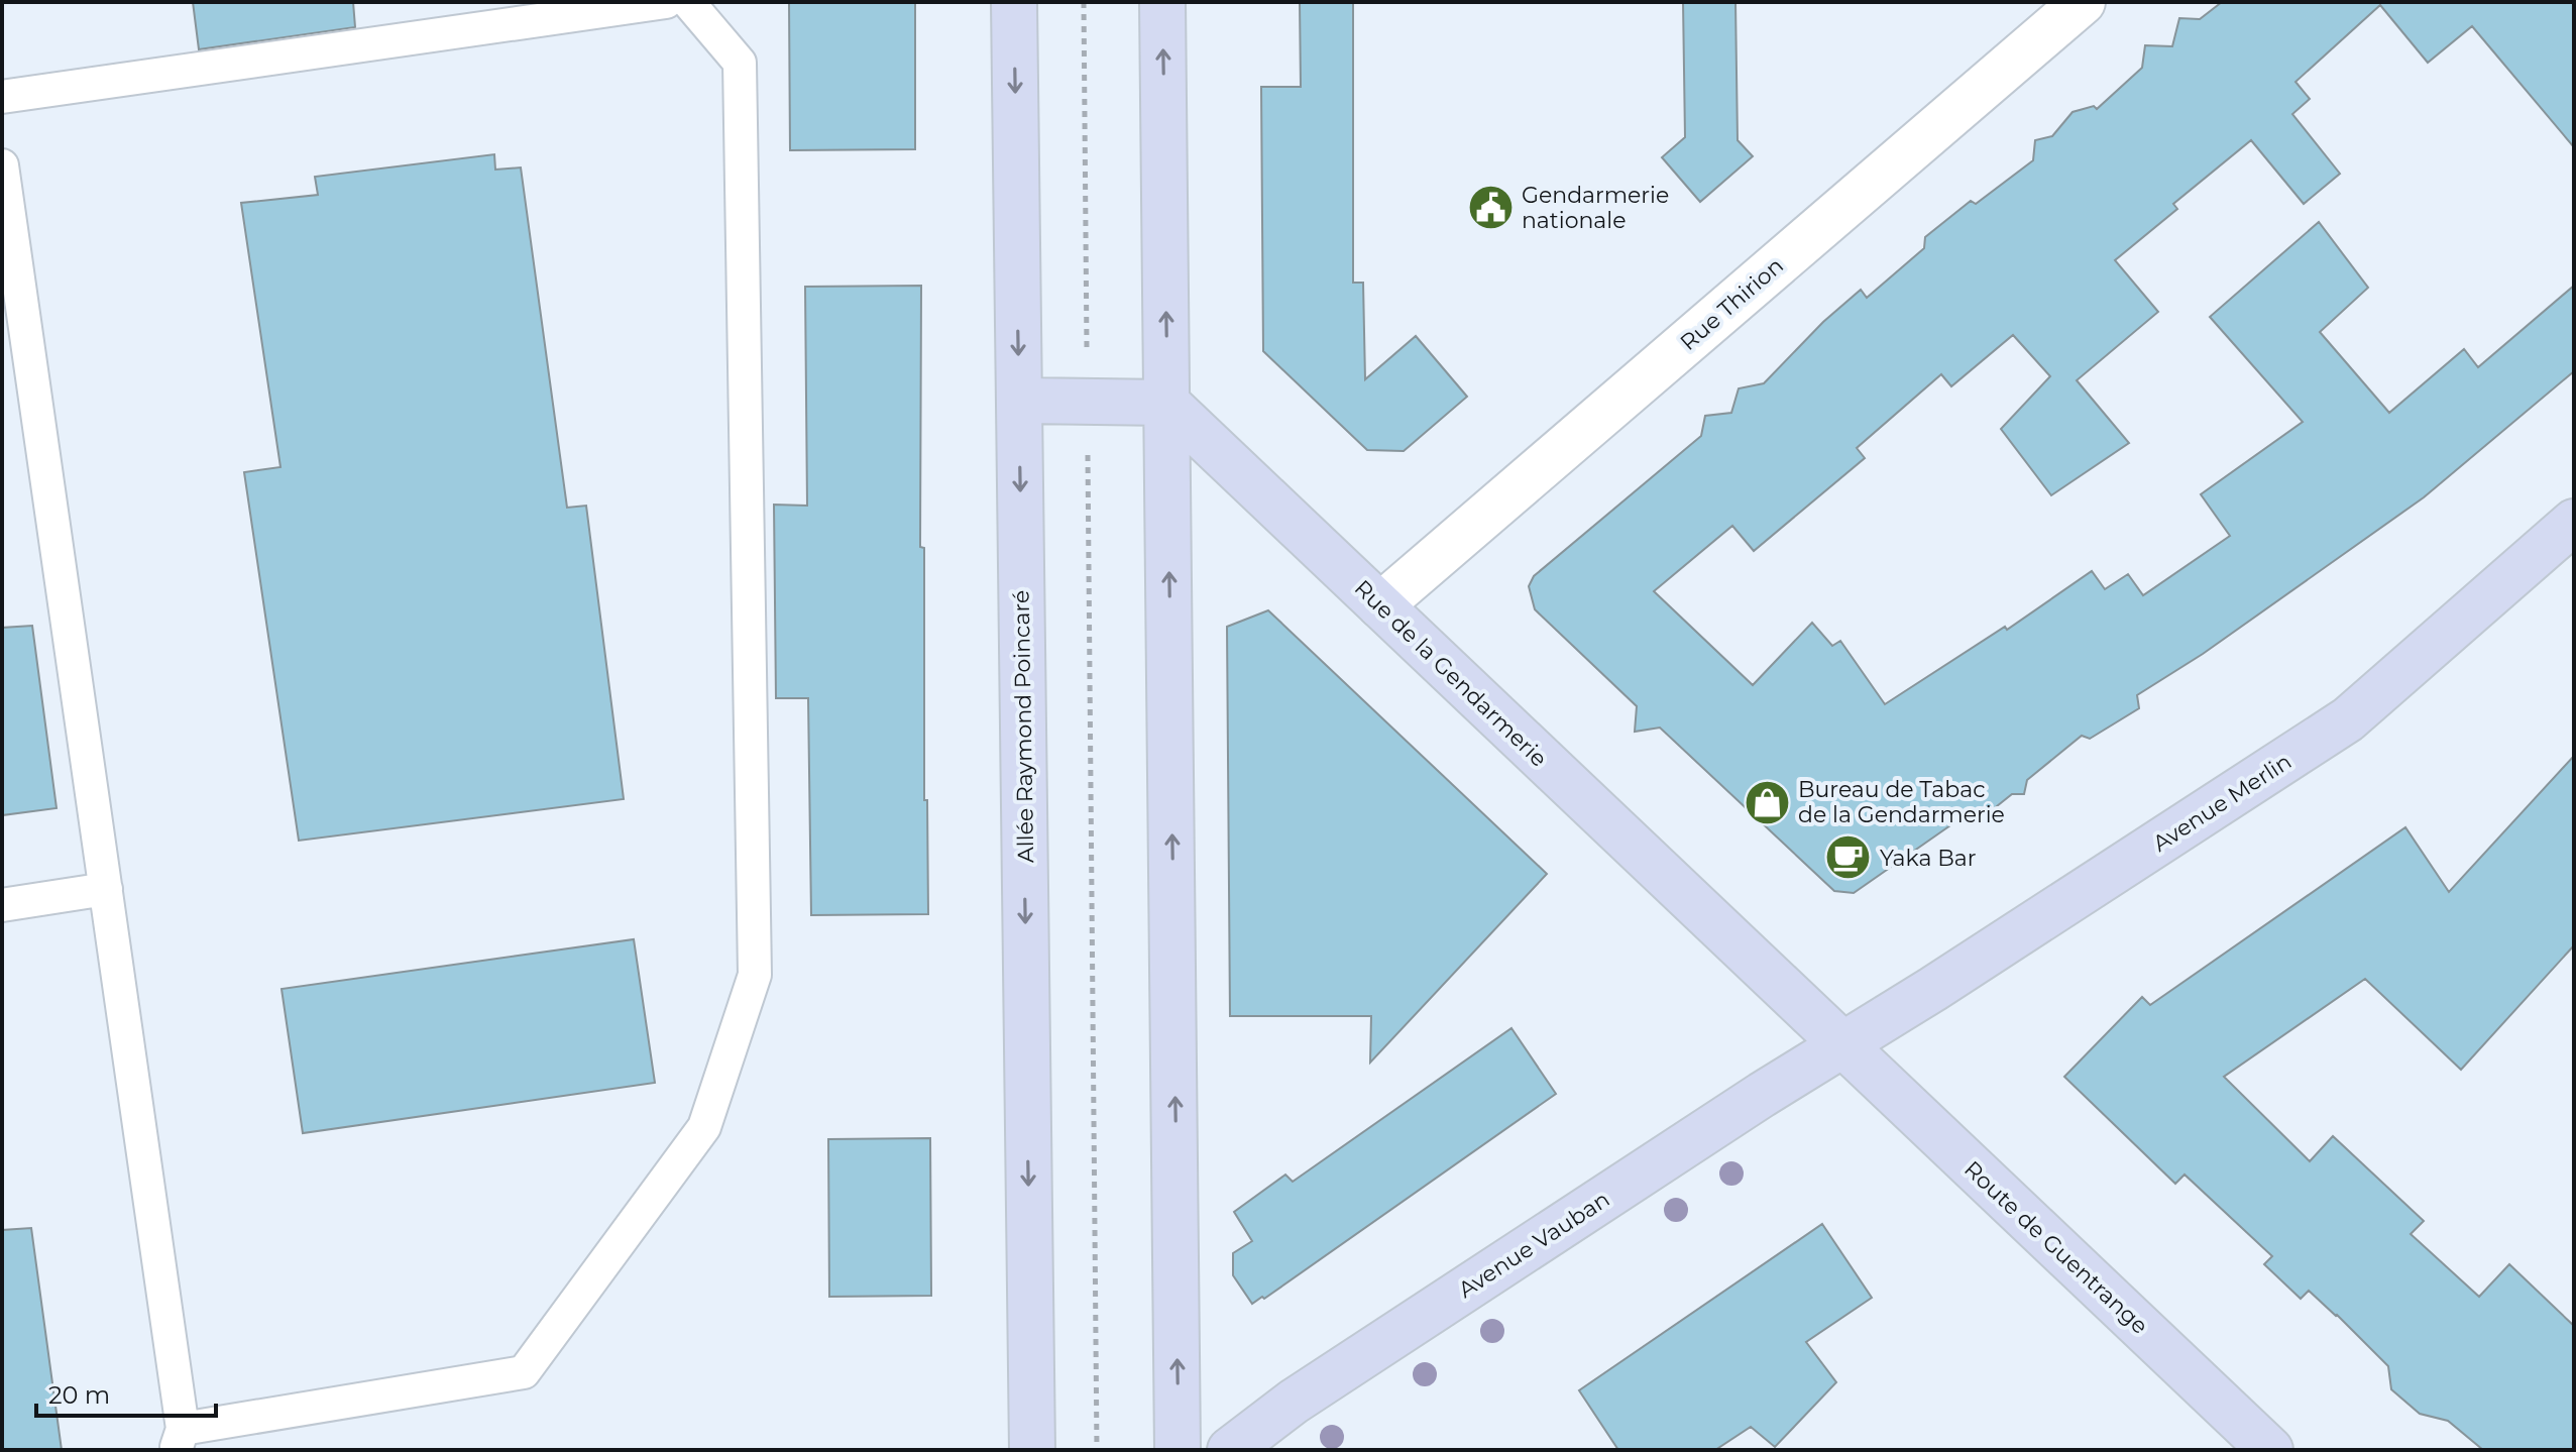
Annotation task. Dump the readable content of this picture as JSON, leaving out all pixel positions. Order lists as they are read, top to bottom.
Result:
{
  "streets": {
    "street": [
      "Rue Thirion",
      "Rue de la Gendarmerie",
      "Allée Raymond Poincaré",
      "Avenue Merlin",
      "Avenue Vauban",
      "Route de Guentrange"
    ]
  },
  "crossings": [
    ["Rue Thirion", "Rue de la Gendarmerie"],
    ["Rue de la Gendarmerie", "Avenue Merlin"],
    ["Rue de la Gendarmerie", "Avenue Vauban"],
    ["Rue de la Gendarmerie", "Route de Guentrange"],
    ["Avenue Merlin", "Avenue Vauban"],
    ["Avenue Merlin", "Route de Guentrange"],
    ["Avenue Vauban", "Route de Guentrange"]
  ],
  "places": {
    "public building": ["Gendarmerie nationale"],
    "shop": ["Bureau de Tabac de la Gendarmerie"],
    "cafe": ["Yaka Bar"]
  },
  "scale_bar": "20 m"
}
